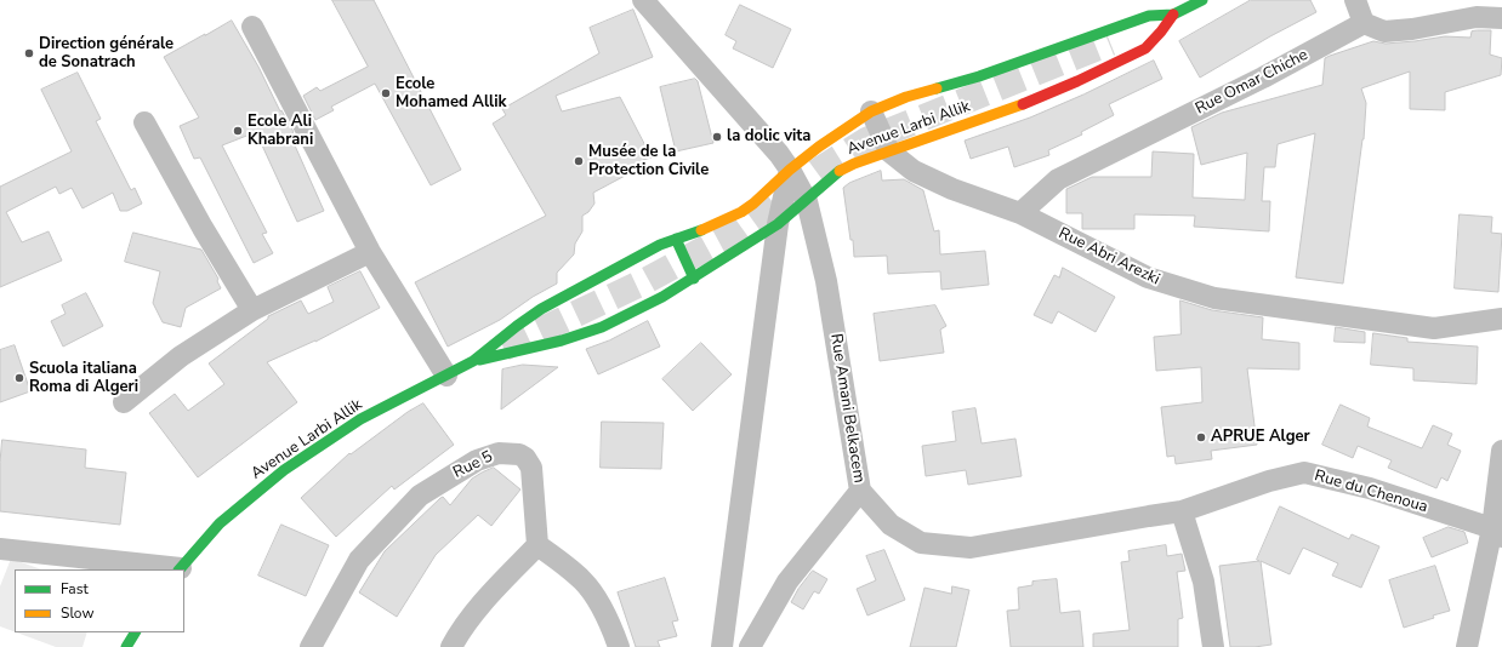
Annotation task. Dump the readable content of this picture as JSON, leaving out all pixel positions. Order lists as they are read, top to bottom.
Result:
{
  "streets": {
    "main road": ["Avenue Larbi Allik"],
    "street": [
      "Rue Omar Chiche",
      "Rue Abri Arezki",
      "Rue Amani Belkacem",
      "Rue 5",
      "Rue du Chenoua"
    ]
  },
  "crossings": [
    ["Rue Omar Chiche", "Rue Abri Arezki"],
    ["Avenue Larbi Allik", "Rue Abri Arezki"],
    ["Avenue Larbi Allik", "Rue Amani Belkacem"],
    ["Rue Amani Belkacem", "Rue du Chenoua"]
  ],
  "places": [
    "Direction générale de Sonatrach",
    "Ecole Mohamed Allik",
    "Ecole Ali Khabrani",
    "la dolic vita",
    "Musée de la Protection Civile",
    "Scuola italiana Roma di Algeri",
    "APRUE Alger"
  ],
  "legend": ["Fast", "Slow"]
}
